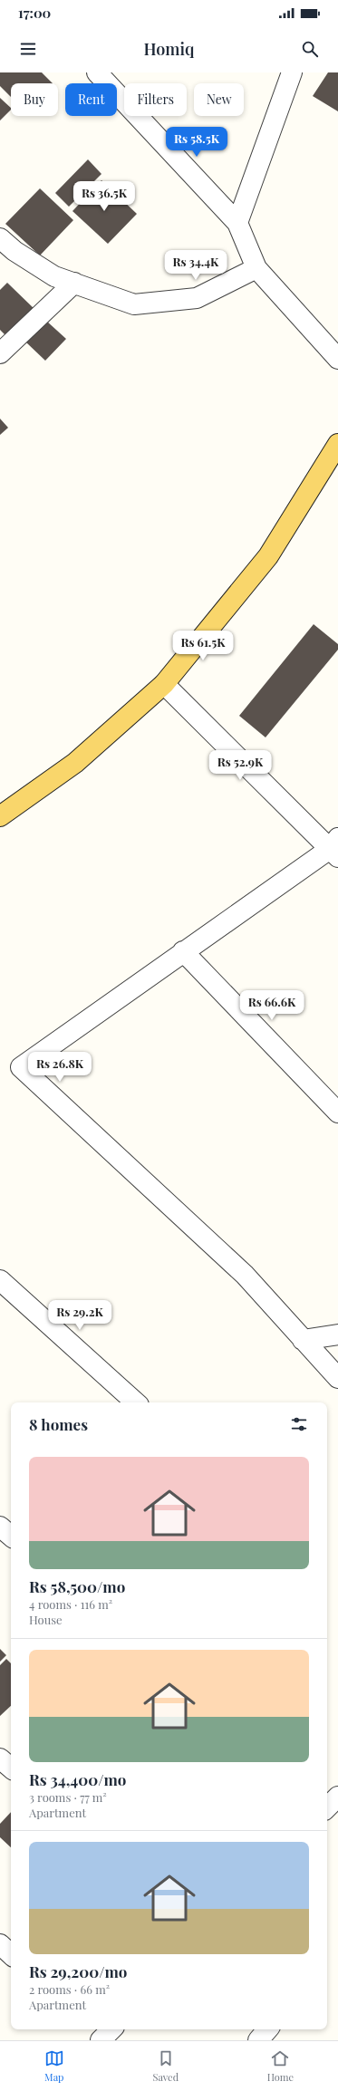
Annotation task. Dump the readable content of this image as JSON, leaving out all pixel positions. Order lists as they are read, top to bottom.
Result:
{
  "page": {
    "status": "17:00",
    "header": "Homiq",
    "chip": [
      "Buy",
      "Rent",
      "Filters",
      "New"
    ],
    "price": [
      "Rs 58.5K",
      "Rs 36.5K",
      "Rs 34.4K",
      "Rs 61.5K",
      "Rs 52.9K",
      "Rs 66.6K",
      "Rs 26.8K",
      "Rs 29.2K"
    ],
    "heading": "8 homes",
    "list": [
      {
        "name": "Rs 58,500/mo",
        "note": "4 rooms · 116 m² · House"
      },
      {
        "name": "Rs 34,400/mo",
        "note": "3 rooms · 77 m² · Apartment"
      },
      {
        "name": "Rs 29,200/mo",
        "note": "2 rooms · 66 m² · Apartment"
      }
    ],
    "tabs": ["Map", "Saved", "Home"]
  }
}
